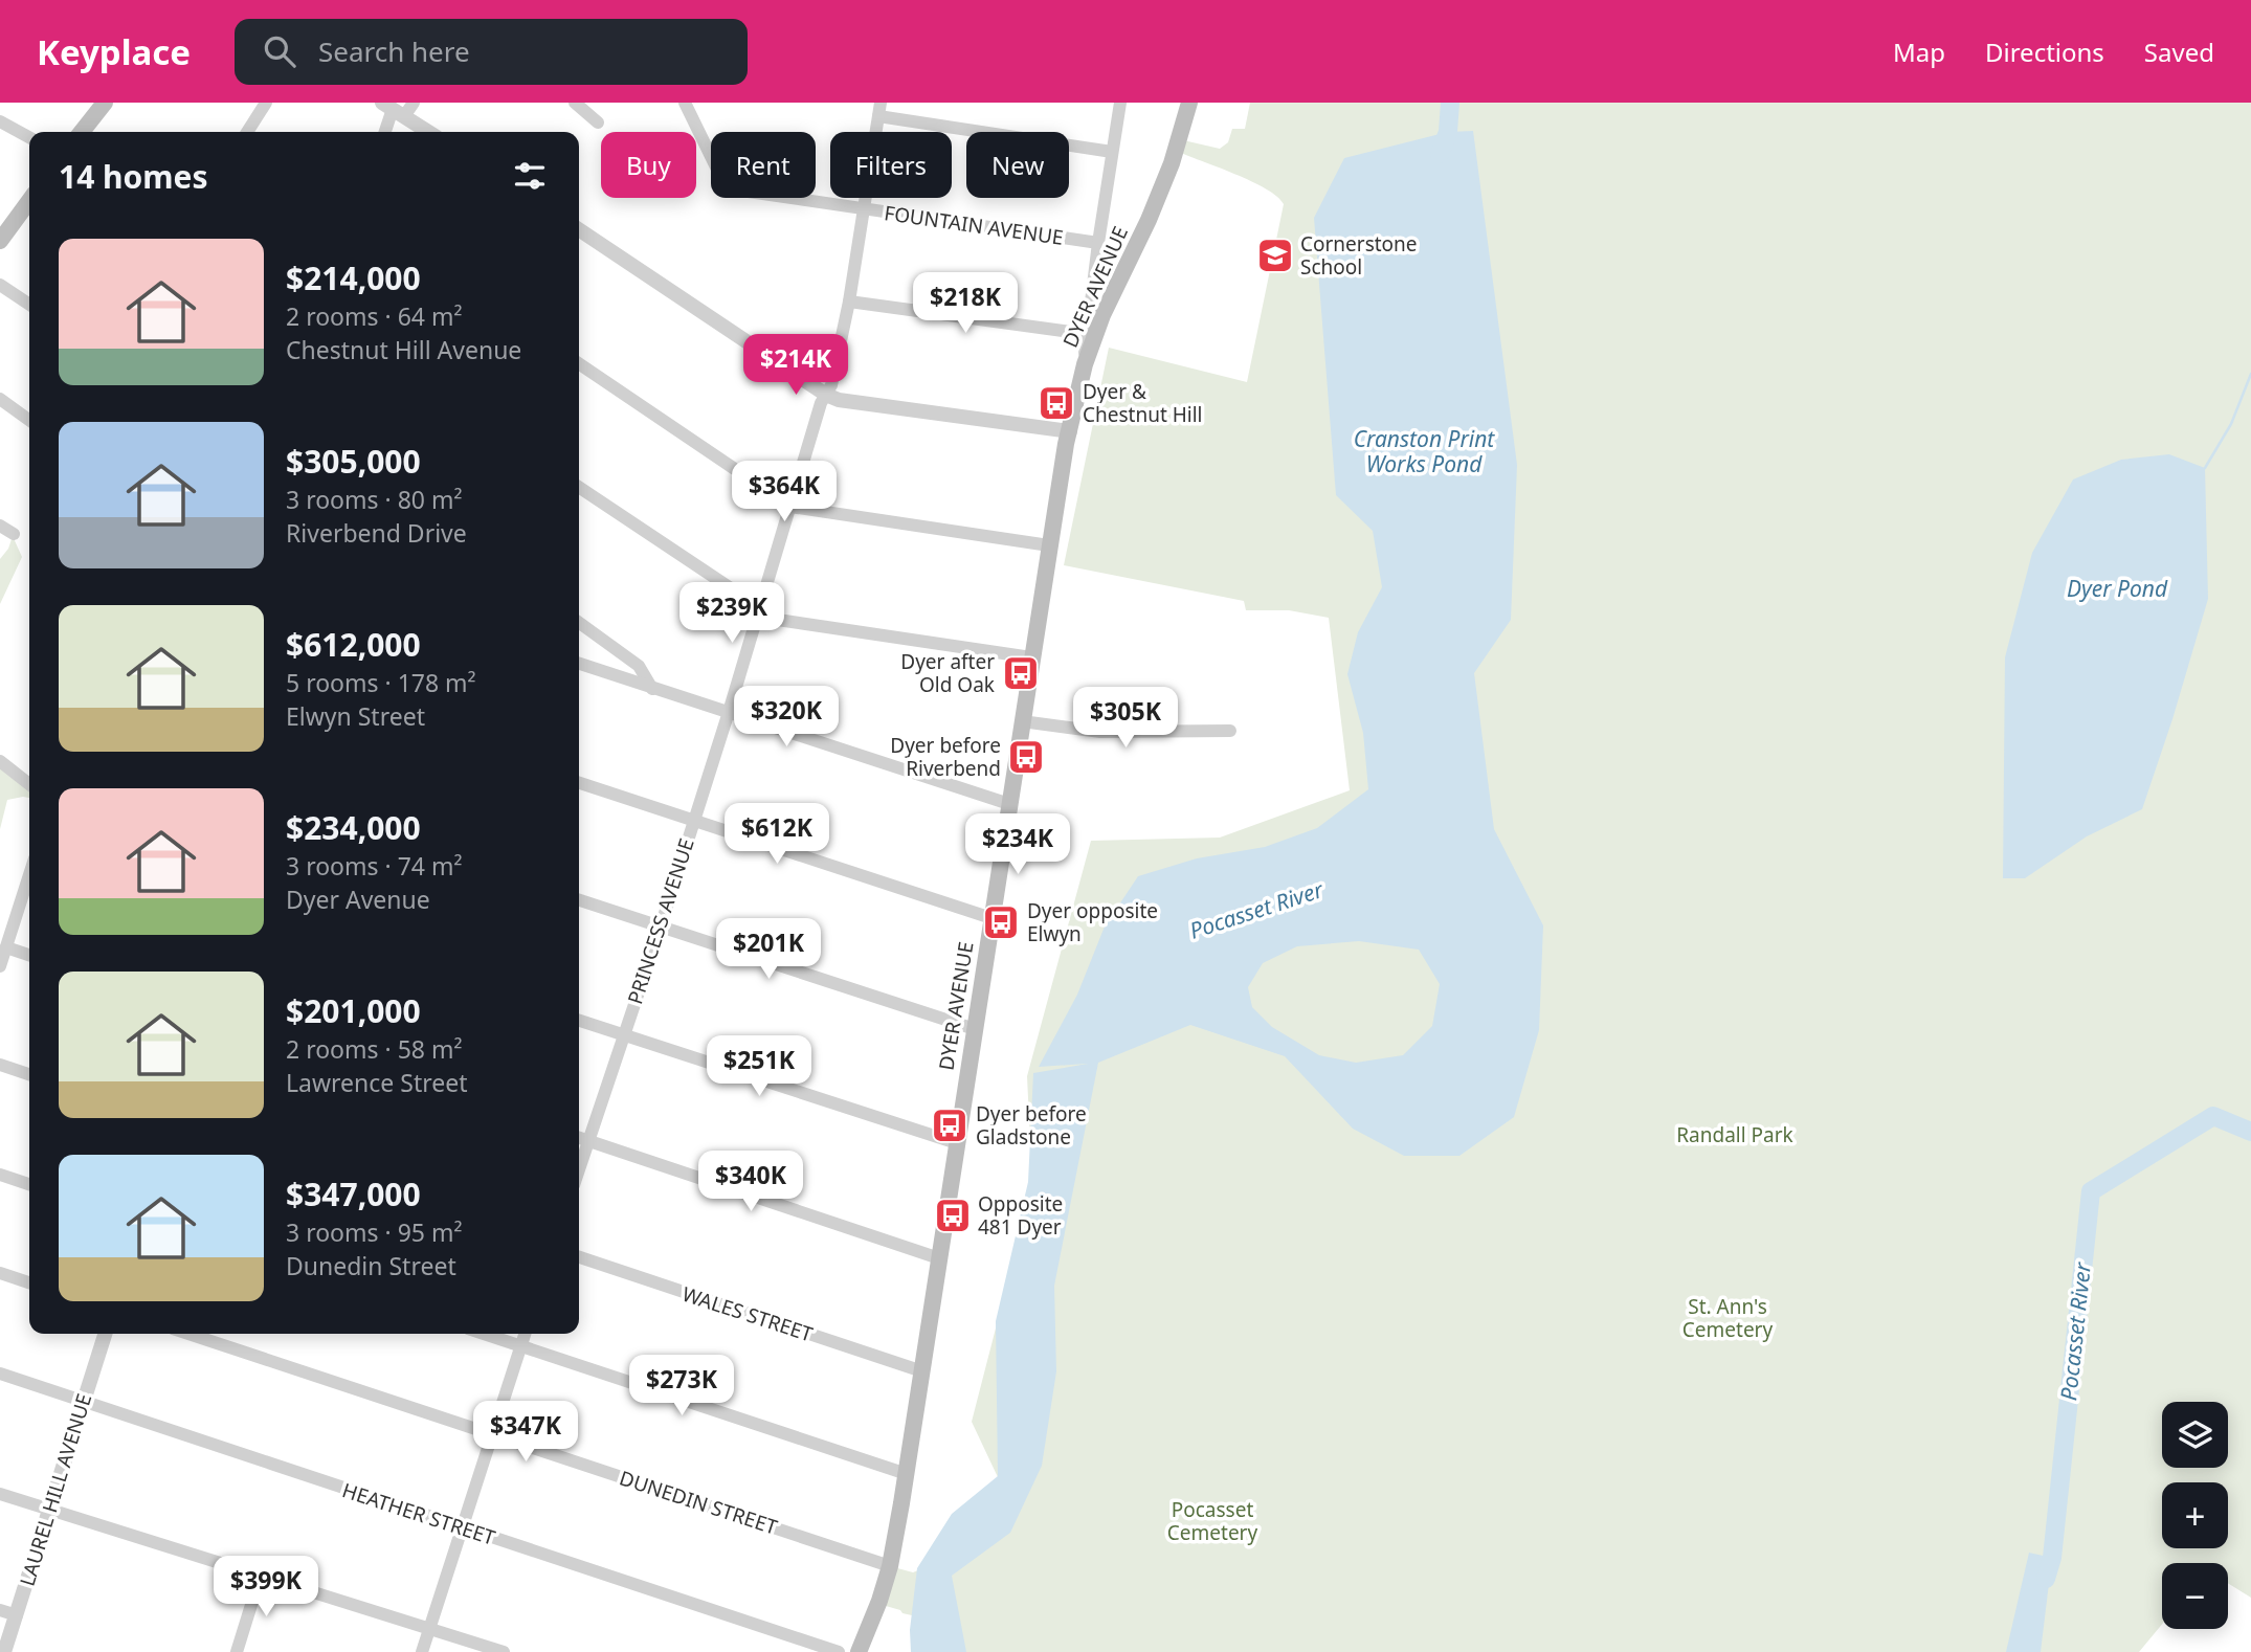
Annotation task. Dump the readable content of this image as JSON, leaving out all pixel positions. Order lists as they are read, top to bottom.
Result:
{
  "streets": {
    "main road": ["DYER AVENUE"],
    "street": [
      "FOUNTAIN AVENUE",
      "PRINCESS AVENUE",
      "WALES STREET",
      "LAUREL HILL AVENUE",
      "DUNEDIN STREET",
      "HEATHER STREET"
    ]
  },
  "crossings": [
    ["FOUNTAIN AVENUE", "DYER AVENUE"],
    ["FOUNTAIN AVENUE", "PRINCESS AVENUE"],
    ["DYER AVENUE", "WALES STREET"],
    ["DYER AVENUE", "DUNEDIN STREET"],
    ["LAUREL HILL AVENUE", "HEATHER STREET"]
  ],
  "water": ["Cranston Print Works Pond", "Dyer Pond", "Pocasset River"],
  "parks": ["Randall Park", "St. Ann's Cemetery", "Pocasset Cemetery"],
  "places": {
    "school or university": ["Cornerstone School"],
    "bus stop": [
      "Dyer & Chestnut Hill",
      "Dyer after Old Oak",
      "Dyer before Riverbend",
      "Dyer opposite Elwyn",
      "Dyer before Gladstone",
      "Opposite 481 Dyer"
    ]
  },
  "page": {
    "header": "Keyplace",
    "search": "Search here",
    "nav": ["Map", "Directions", "Saved"],
    "chip": [
      "Buy",
      "Rent",
      "Filters",
      "New"
    ],
    "heading": "14 homes",
    "list": [
      {
        "name": "$214,000",
        "note": "2 rooms · 64 m² · Chestnut Hill Avenue"
      },
      {
        "name": "$305,000",
        "note": "3 rooms · 80 m² · Riverbend Drive"
      },
      {
        "name": "$612,000",
        "note": "5 rooms · 178 m² · Elwyn Street"
      },
      {
        "name": "$234,000",
        "note": "3 rooms · 74 m² · Dyer Avenue"
      },
      {
        "name": "$201,000",
        "note": "2 rooms · 58 m² · Lawrence Street"
      },
      {
        "name": "$347,000",
        "note": "3 rooms · 95 m² · Dunedin Street"
      }
    ],
    "price": [
      "$218K",
      "$214K",
      "$364K",
      "$239K",
      "$320K",
      "$305K",
      "$612K",
      "$234K",
      "$201K",
      "$251K",
      "$340K",
      "$273K",
      "$347K",
      "$399K"
    ],
    "map_buttons": ["+", "−"]
  }
}
